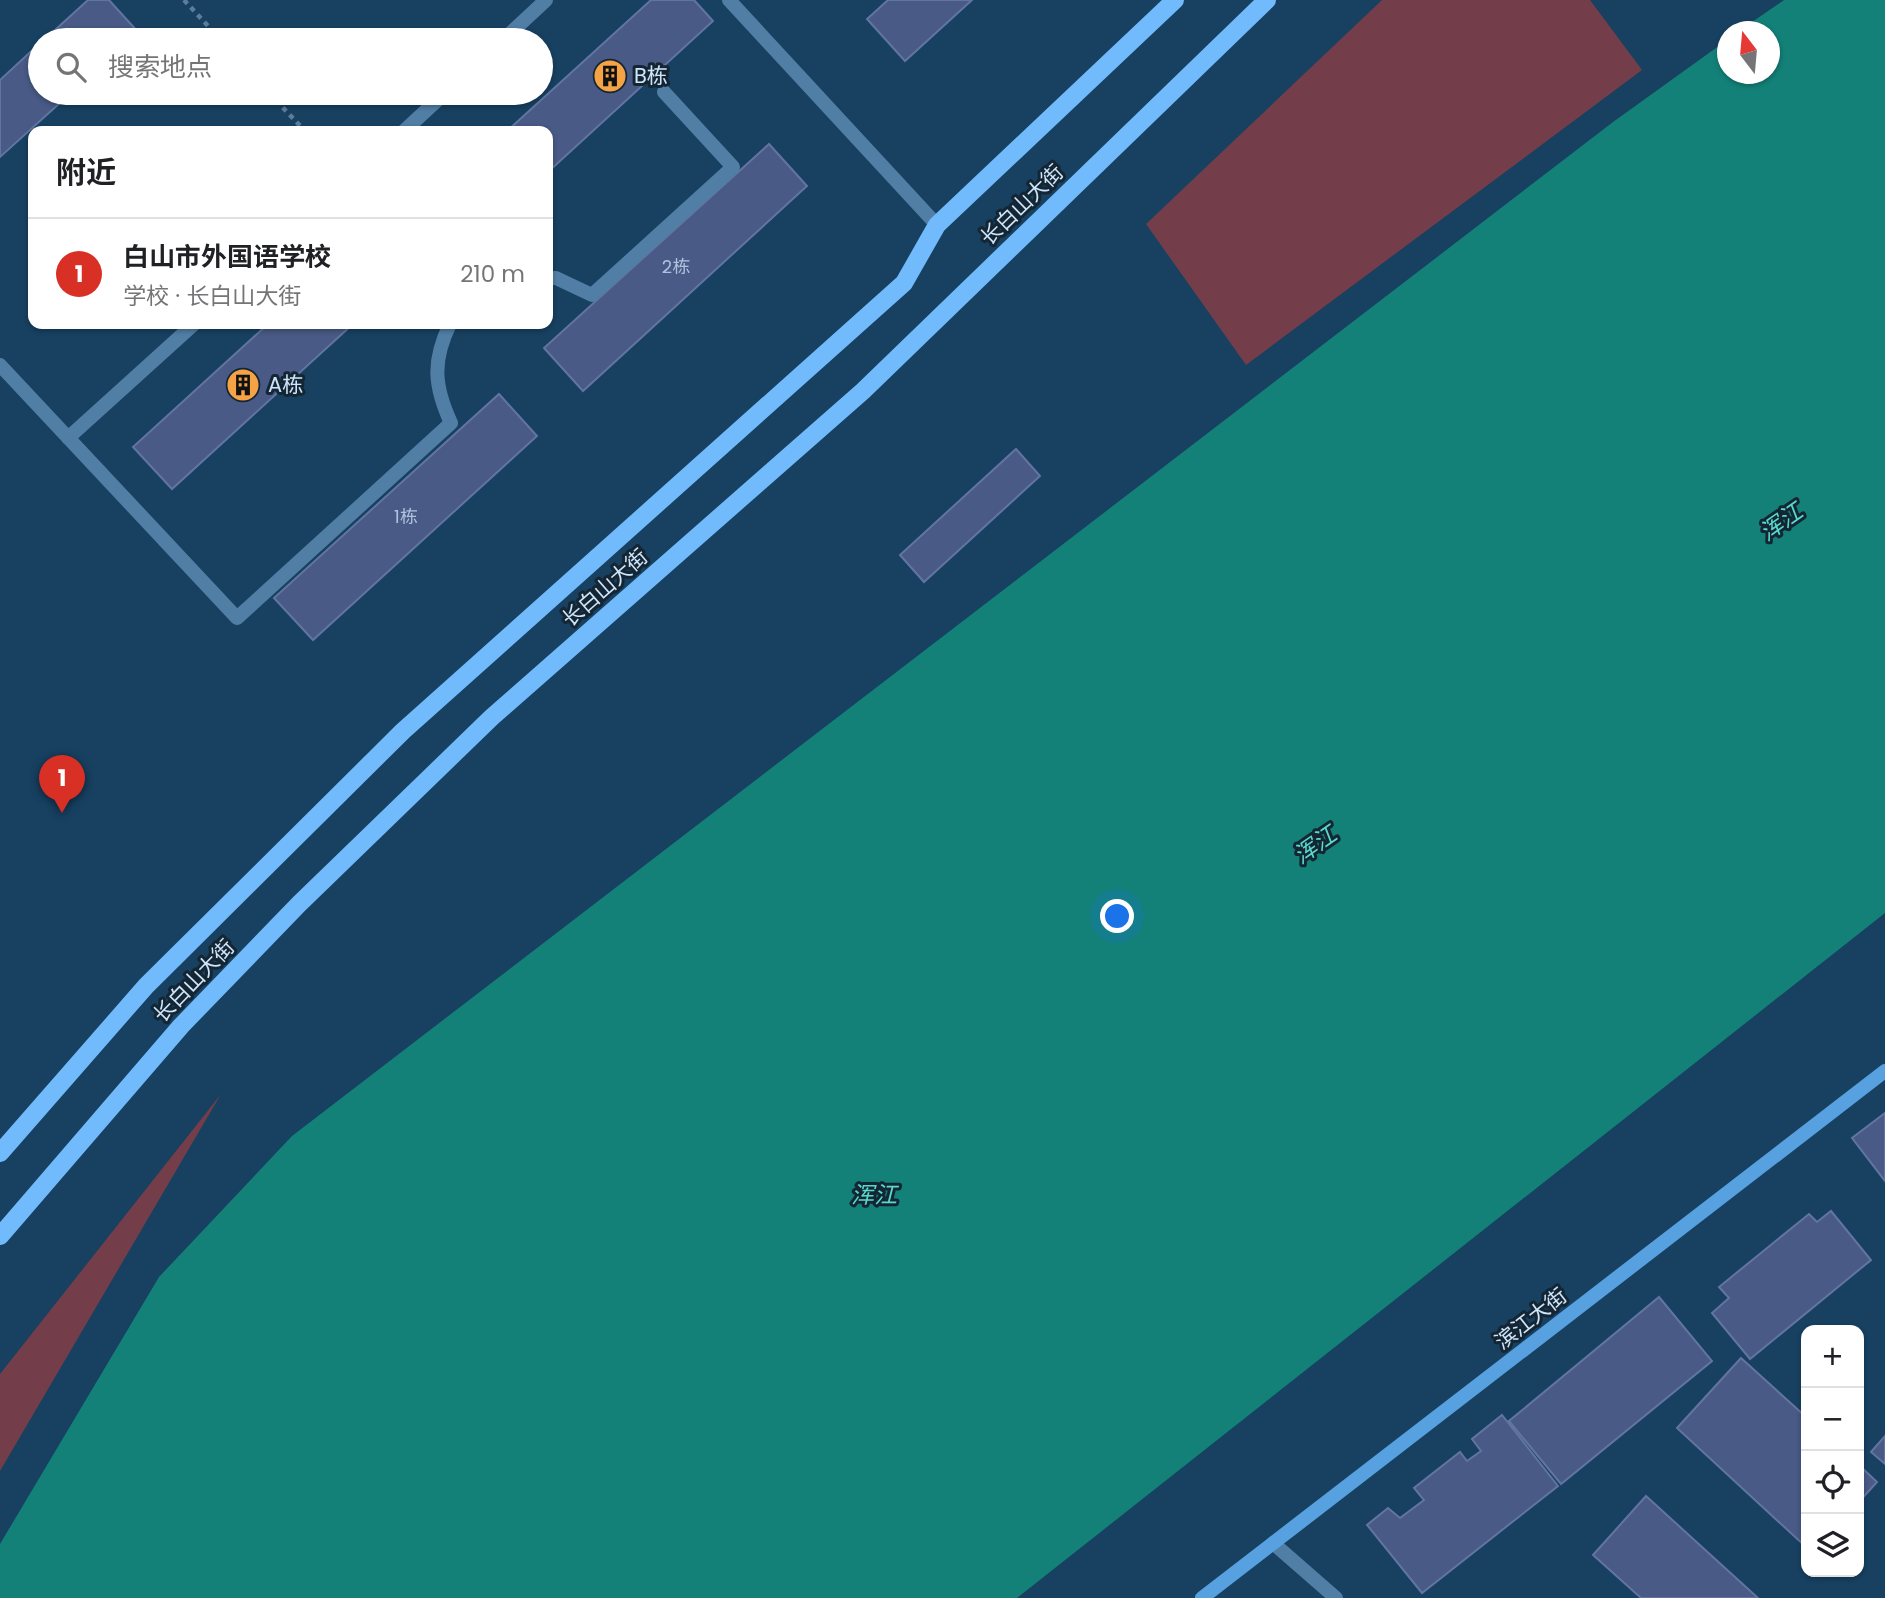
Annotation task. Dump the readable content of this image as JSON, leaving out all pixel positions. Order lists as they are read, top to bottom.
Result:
{
  "streets": {
    "main road": ["长白山大街"],
    "street": ["滨江大街"]
  },
  "water": ["浑江"],
  "places": {
    "building": ["B栋", "A栋"]
  },
  "house_numbers": ["2栋", "1栋"],
  "north": "top",
  "page": {
    "search": "搜索地点",
    "heading": "附近",
    "list": [
      {
        "mark": "1",
        "name": "白山市外国语学校",
        "note": "学校 · 长白山大街",
        "value": "210 m"
      }
    ],
    "pins": "1",
    "map_buttons": ["+", "−"]
  }
}
